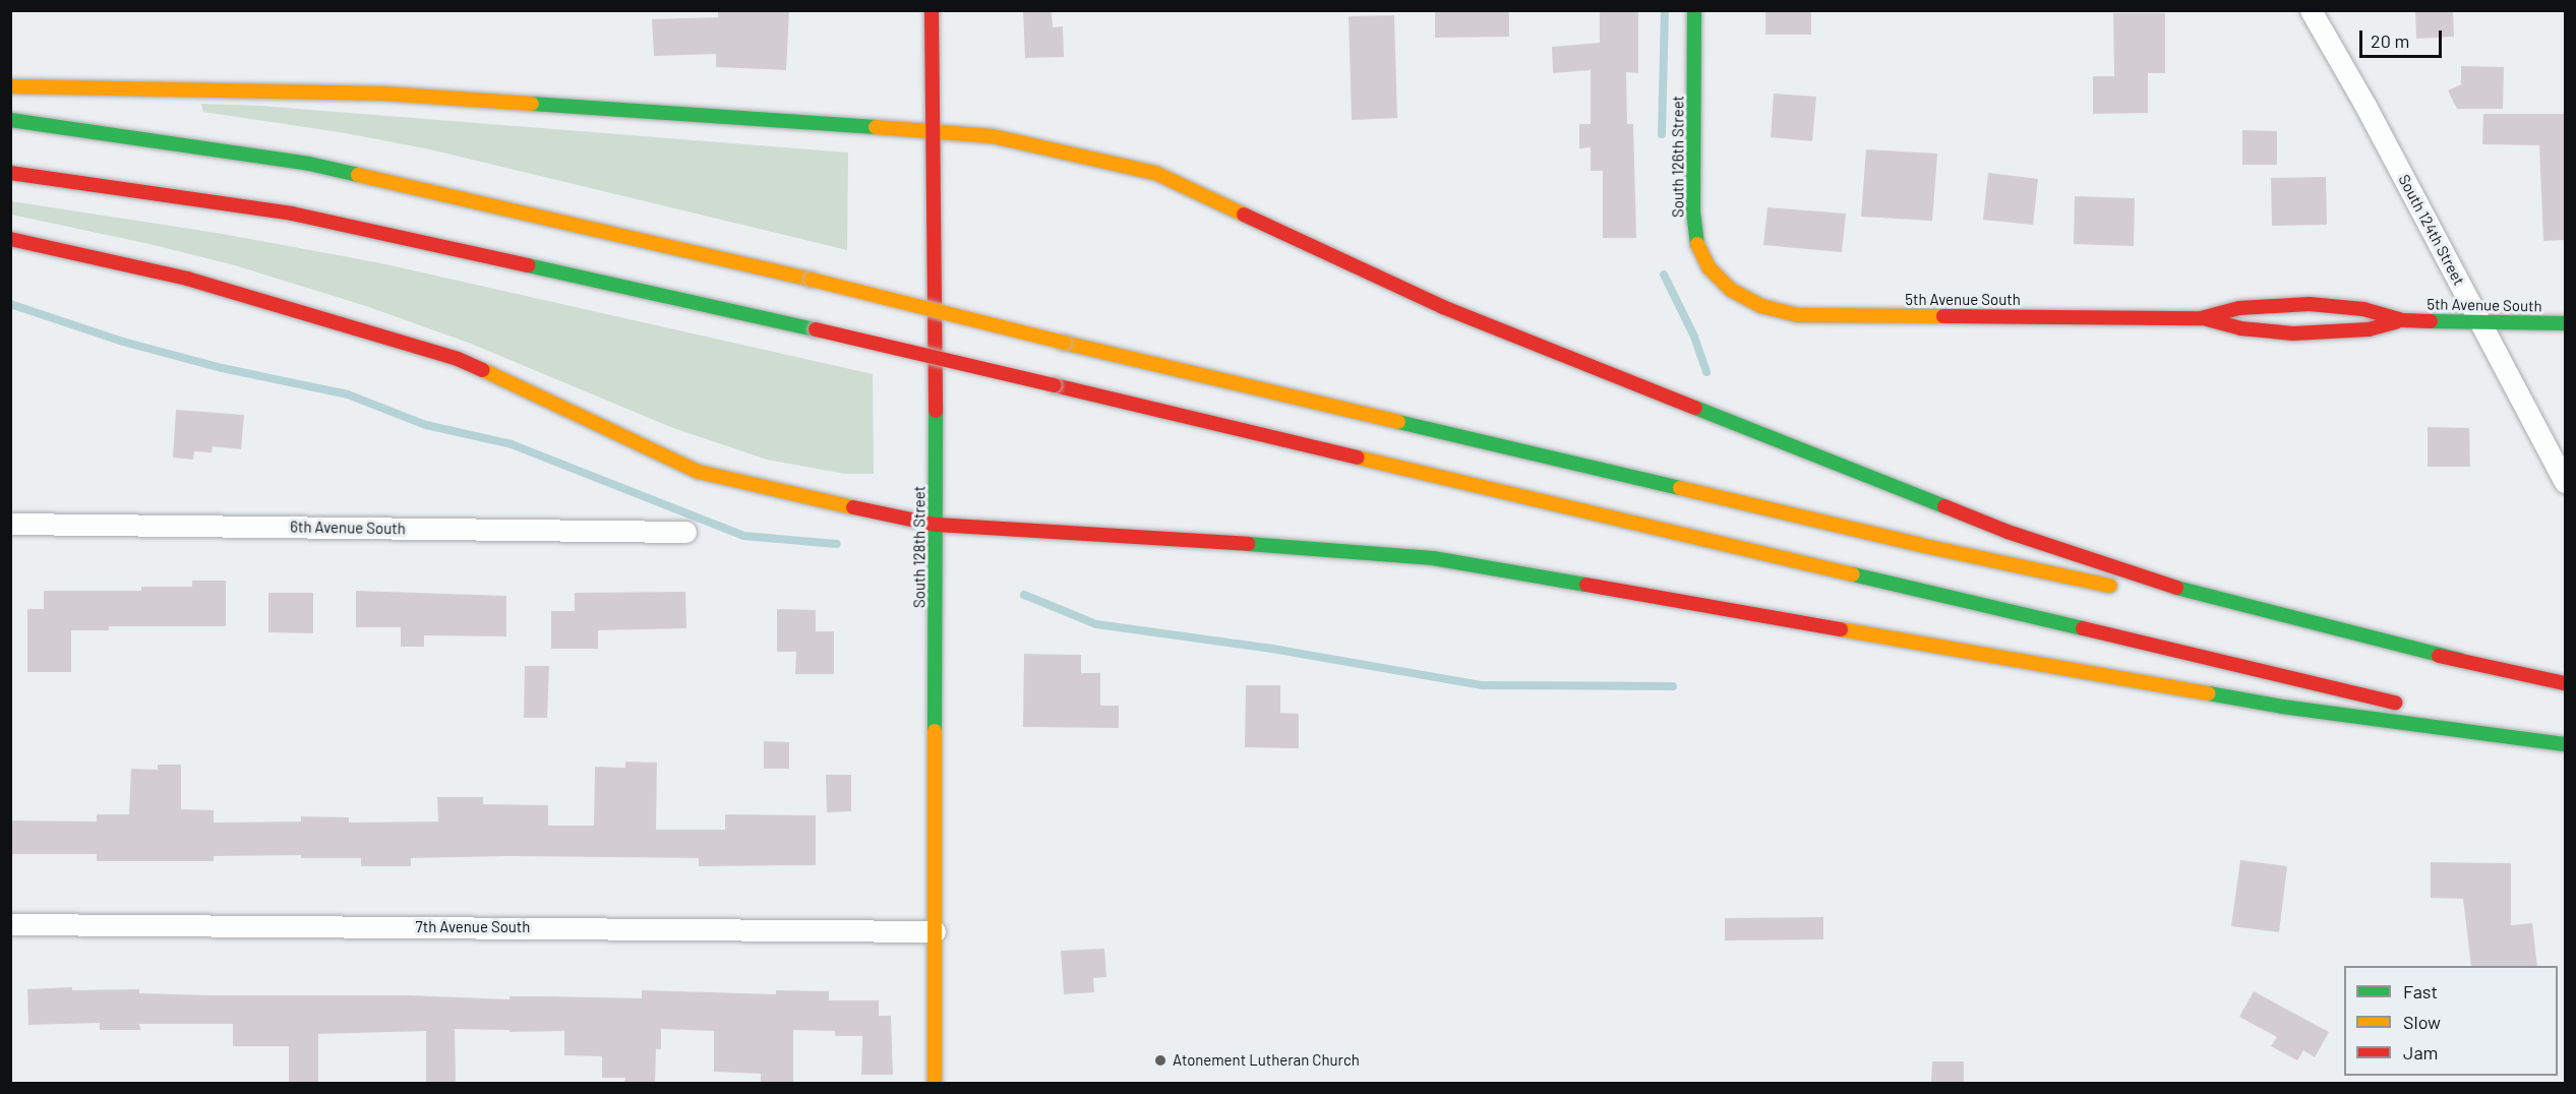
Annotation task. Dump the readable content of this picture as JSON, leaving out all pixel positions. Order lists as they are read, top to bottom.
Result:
{
  "streets": {
    "main road": ["South 126th Street", "5th Avenue South", "South 128th Street"],
    "street": ["South 124th Street", "6th Avenue South", "7th Avenue South"]
  },
  "crossings": [
    ["South 126th Street", "5th Avenue South"],
    ["South 124th Street", "5th Avenue South"],
    ["South 128th Street", "7th Avenue South"]
  ],
  "places": ["Atonement Lutheran Church"],
  "legend": ["Fast", "Slow", "Jam"],
  "scale_bar": "20 m"
}
